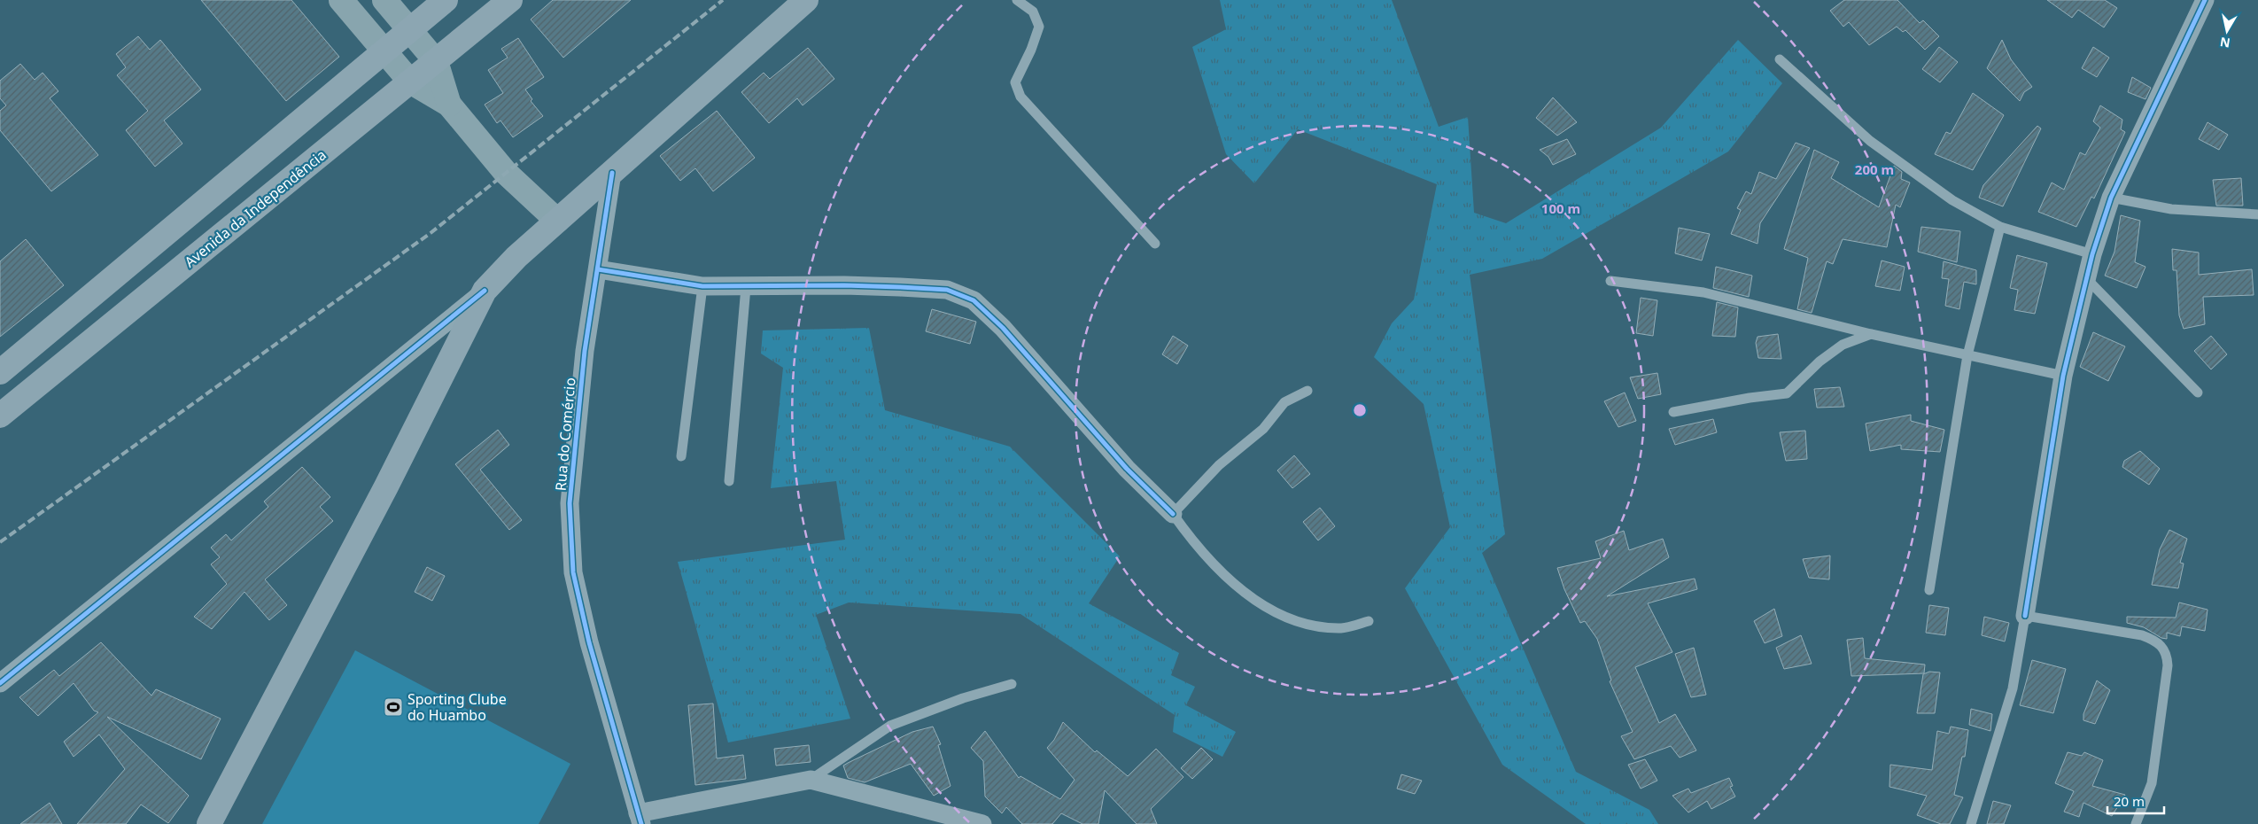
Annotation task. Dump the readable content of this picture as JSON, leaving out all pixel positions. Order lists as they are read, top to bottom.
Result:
{
  "streets": {
    "main road": ["Avenida da Independência"],
    "street": ["Rua do Comércio"]
  },
  "places": {
    "sports": ["Sporting Clube do Huambo"]
  },
  "scale_bar": "20 m",
  "north": "bottom",
  "rings": ["200 m", "100 m"]
}
